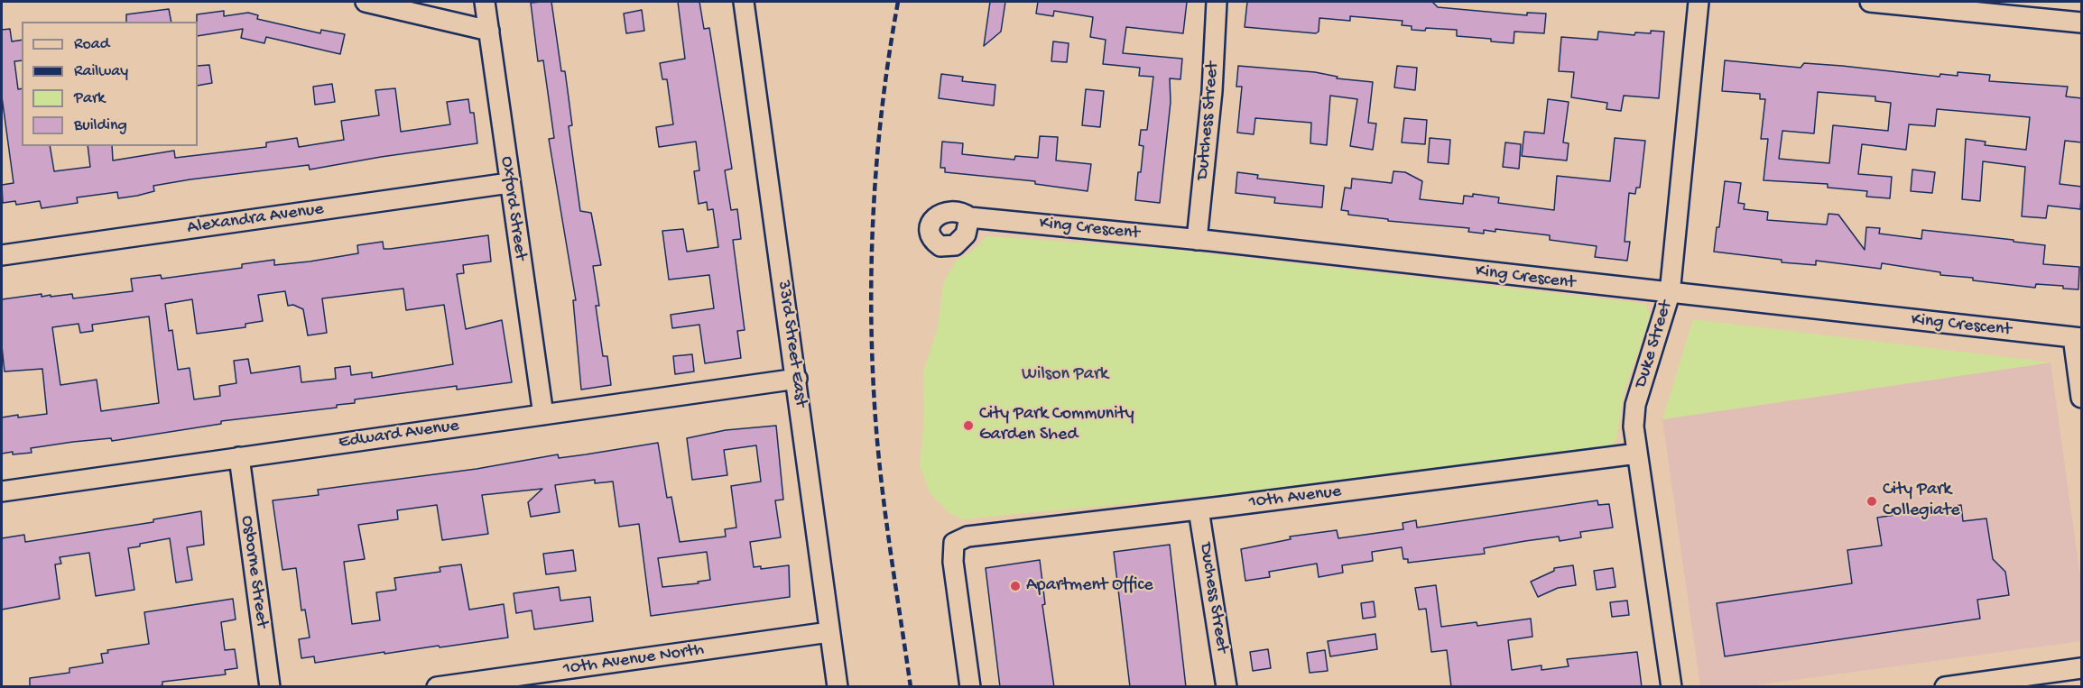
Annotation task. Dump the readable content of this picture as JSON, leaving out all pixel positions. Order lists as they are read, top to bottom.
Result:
{
  "streets": {
    "street": [
      "Dutchess Street",
      "Oxford Street",
      "Alexandra Avenue",
      "King Crescent",
      "33rd Street East",
      "Duke Street",
      "Edward Avenue",
      "10th Avenue",
      "Osborne Street",
      "Duchess Street",
      "10th Avenue North"
    ]
  },
  "crossings": [
    ["Dutchess Street", "King Crescent"],
    ["Oxford Street", "Alexandra Avenue"],
    ["Oxford Street", "Edward Avenue"],
    ["King Crescent", "Duke Street"],
    ["33rd Street East", "Edward Avenue"],
    ["33rd Street East", "10th Avenue North"],
    ["Duke Street", "10th Avenue"],
    ["Edward Avenue", "Osborne Street"],
    ["10th Avenue", "Duchess Street"]
  ],
  "parks": ["Wilson Park"],
  "places": ["City Park Community Garden Shed", "City Park Collegiate", "Apartment Office"],
  "legend": [
    "Road",
    "Railway",
    "Park",
    "Building"
  ]
}
